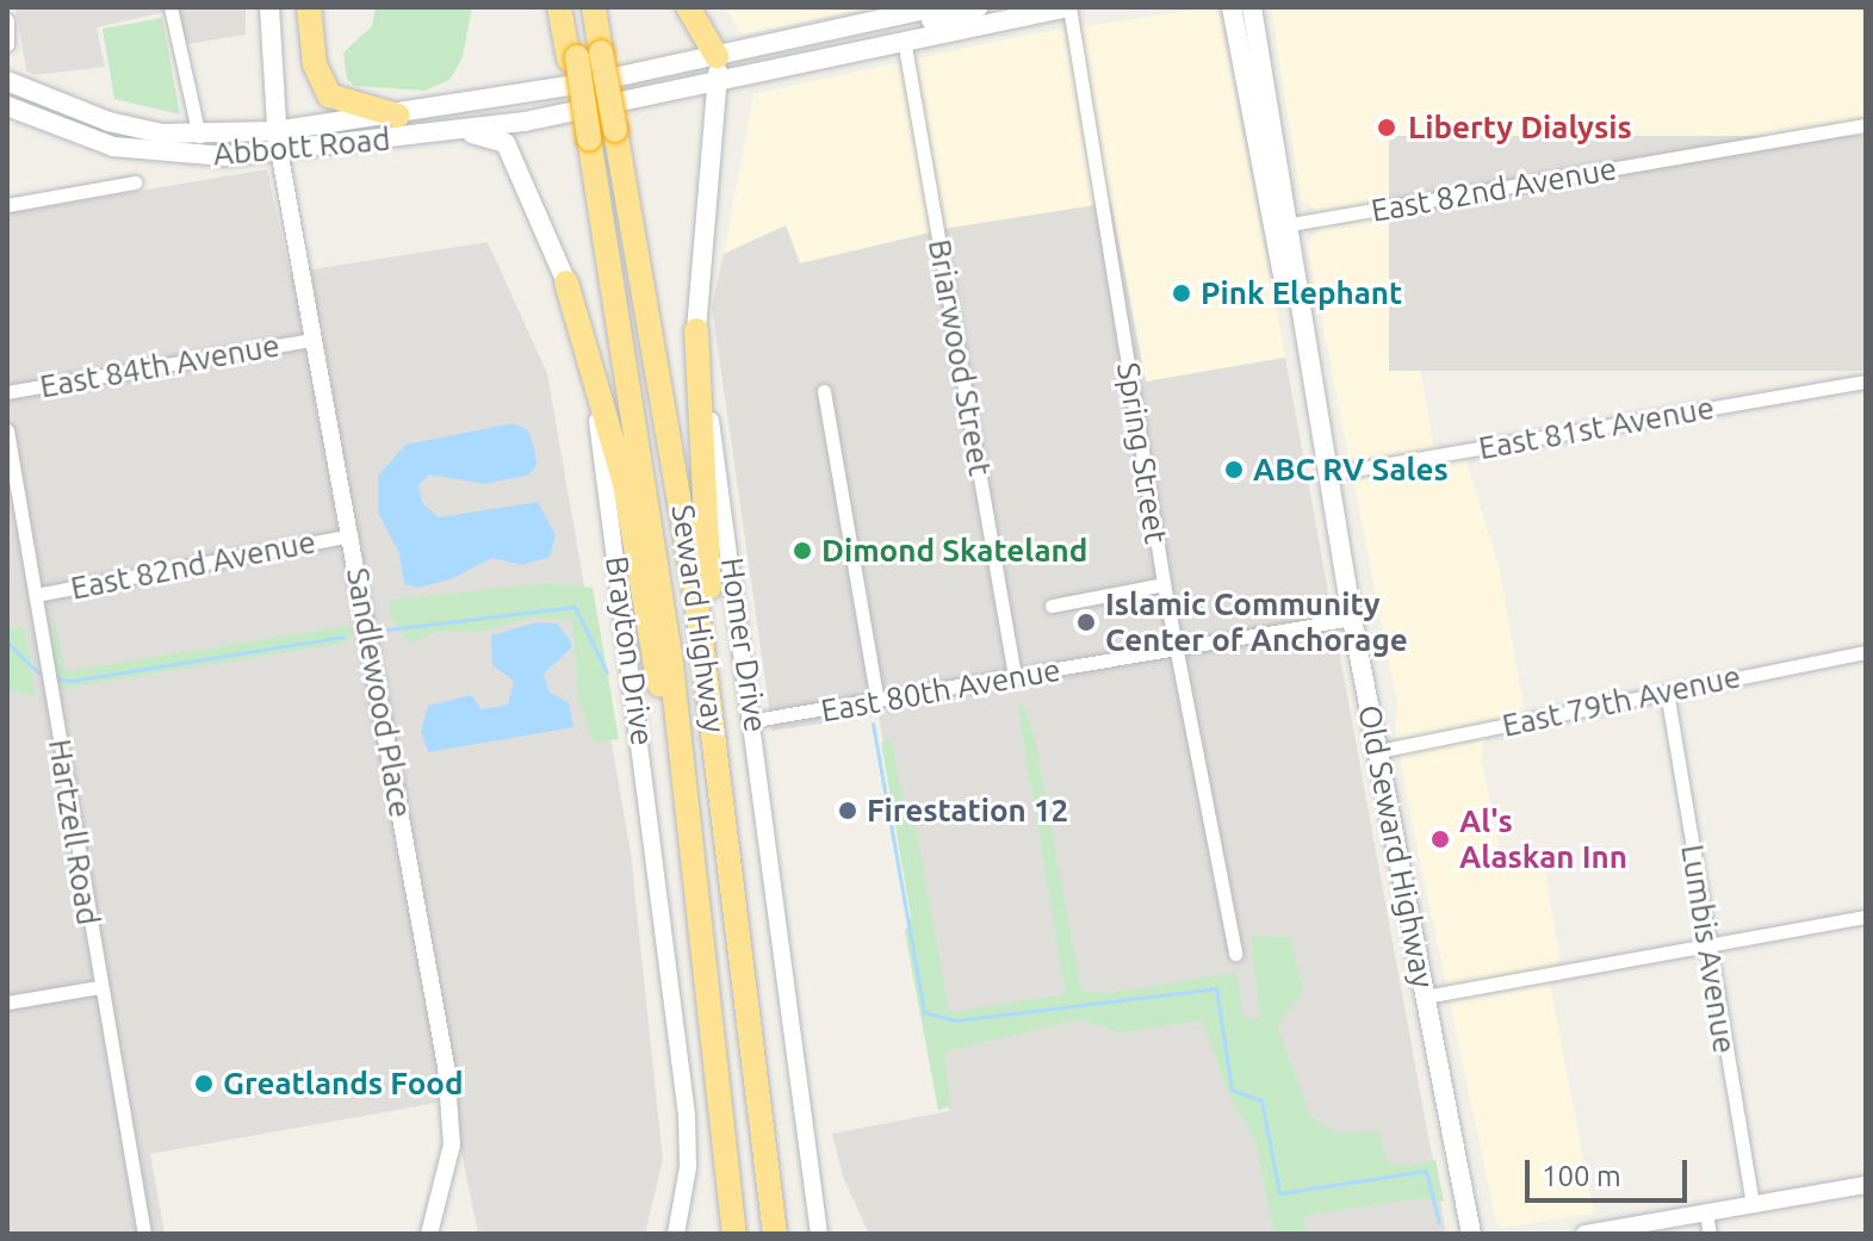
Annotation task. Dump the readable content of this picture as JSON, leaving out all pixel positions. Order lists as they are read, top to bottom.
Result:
{
  "streets": {
    "highway": ["Seward Highway"],
    "main road": [
      "Abbott Road",
      "Homer Drive",
      "Brayton Drive",
      "Old Seward Highway"
    ],
    "street": [
      "East 82nd Avenue",
      "Briarwood Street",
      "East 84th Avenue",
      "East 81st Avenue",
      "Spring Street",
      "East 80th Avenue",
      "Sandlewood Place",
      "East 79th Avenue",
      "Hartzell Road",
      "Lumbis Avenue"
    ]
  },
  "crossings": [
    ["Abbott Road", "Briarwood Street"],
    ["Abbott Road", "Homer Drive"],
    ["Abbott Road", "Brayton Drive"],
    ["Abbott Road", "Sandlewood Place"],
    ["East 82nd Avenue", "Sandlewood Place"],
    ["East 82nd Avenue", "Hartzell Road"],
    ["East 82nd Avenue", "Old Seward Highway"],
    ["Briarwood Street", "East 80th Avenue"],
    ["East 84th Avenue", "Sandlewood Place"],
    ["East 81st Avenue", "Old Seward Highway"],
    ["Spring Street", "East 80th Avenue"],
    ["Homer Drive", "East 80th Avenue"],
    ["East 80th Avenue", "Old Seward Highway"],
    ["East 79th Avenue", "Old Seward Highway"],
    ["East 79th Avenue", "Lumbis Avenue"]
  ],
  "places": [
    "Liberty Dialysis",
    "Pink Elephant",
    "ABC RV Sales",
    "Dimond Skateland",
    "Islamic Community Center of Anchorage",
    "Firestation 12",
    "Al's Alaskan Inn",
    "Greatlands Food"
  ],
  "scale_bar": "100 m"
}
